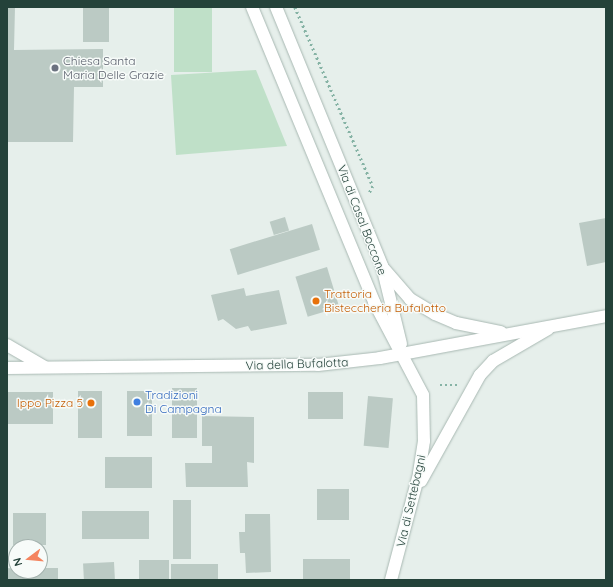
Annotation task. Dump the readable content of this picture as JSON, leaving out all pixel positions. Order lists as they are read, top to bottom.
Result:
{
  "streets": {
    "street": ["Via di Casal Boccone", "Via della Bufalotta", "Via di Settebagni"]
  },
  "crossings": [
    ["Via di Casal Boccone", "Via della Bufalotta"],
    ["Via di Casal Boccone", "Via di Settebagni"],
    ["Via della Bufalotta", "Via di Settebagni"]
  ],
  "places": [
    "Chiesa Santa Maria Delle Grazie",
    "Trattoria Bisteccheria Bufalotto",
    "Tradizioni Di Campagna",
    "Ippo Pizza 5"
  ],
  "north": "left"
}
